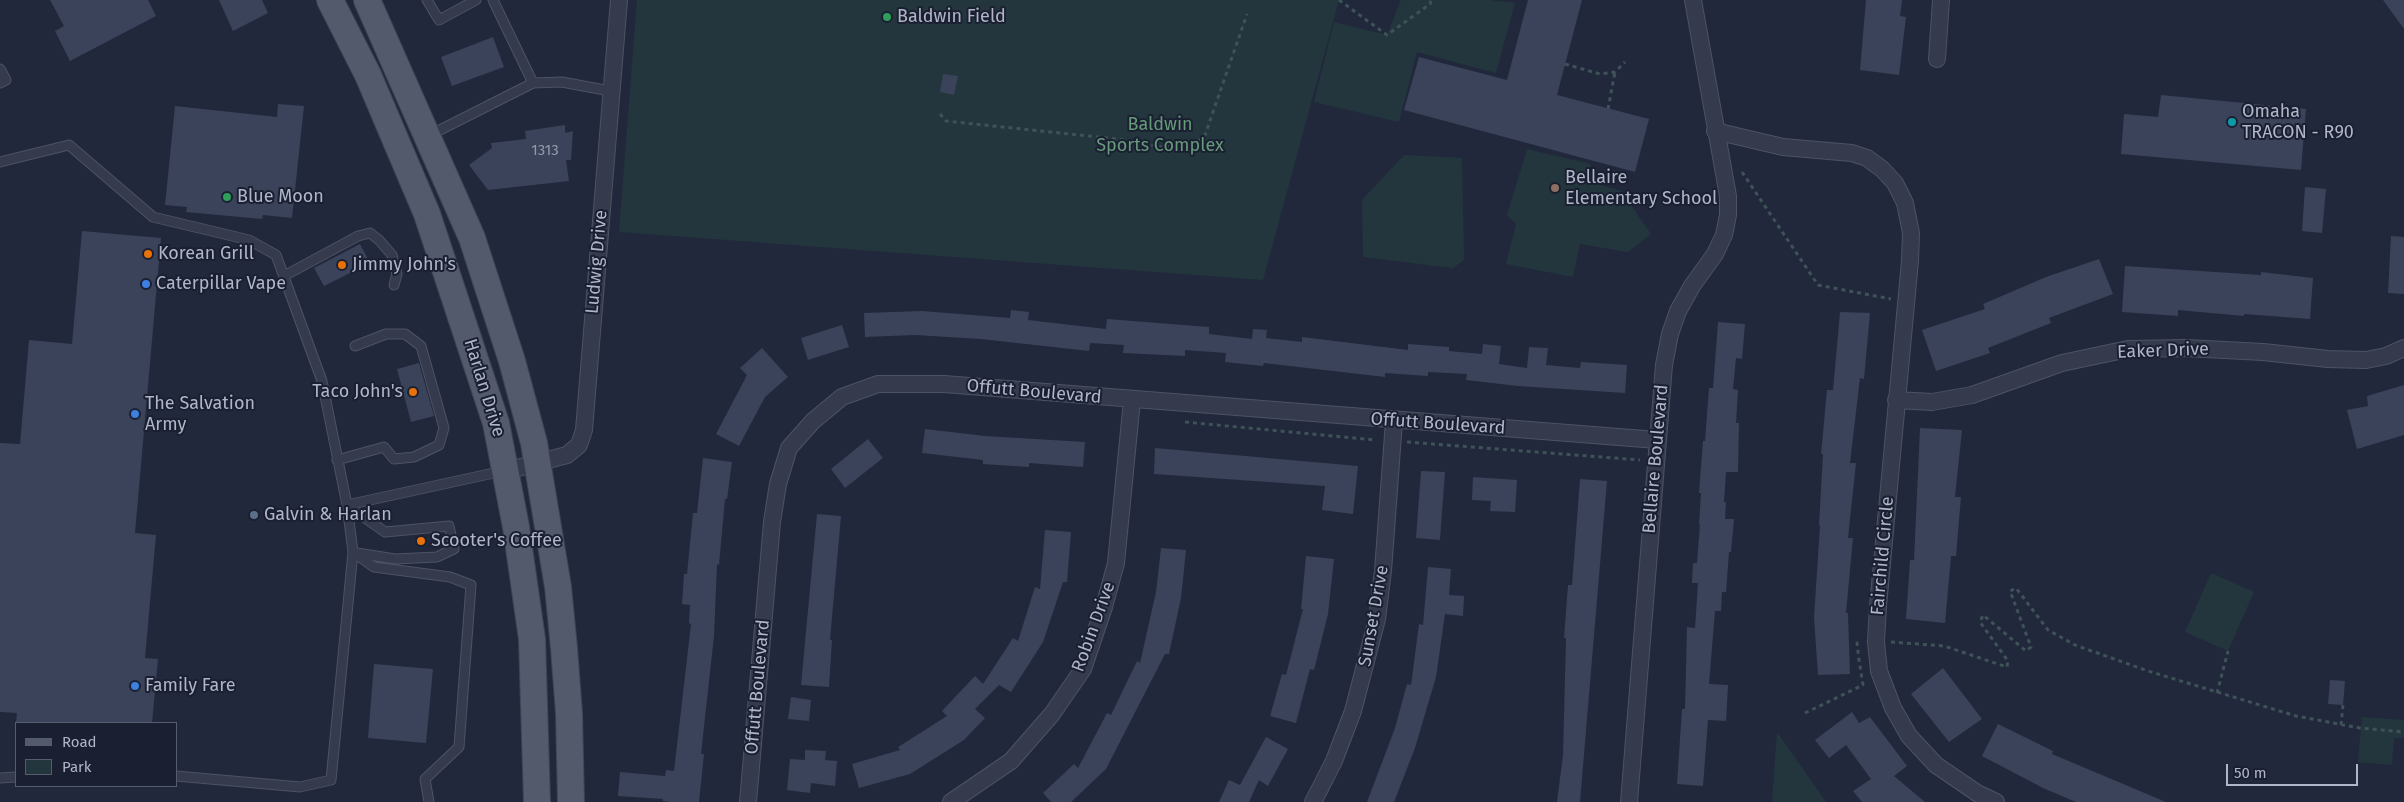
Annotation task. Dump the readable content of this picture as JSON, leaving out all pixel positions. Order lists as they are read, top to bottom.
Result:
{
  "streets": {
    "main road": ["Harlan Drive"],
    "street": [
      "Ludwig Drive",
      "Eaker Drive",
      "Offutt Boulevard",
      "Bellaire Boulevard",
      "Fairchild Circle",
      "Sunset Drive",
      "Robin Drive"
    ]
  },
  "crossings": [
    ["Ludwig Drive", "Harlan Drive"],
    ["Eaker Drive", "Fairchild Circle"],
    ["Offutt Boulevard", "Bellaire Boulevard"],
    ["Offutt Boulevard", "Sunset Drive"],
    ["Offutt Boulevard", "Robin Drive"],
    ["Bellaire Boulevard", "Fairchild Circle"]
  ],
  "parks": ["Baldwin Sports Complex"],
  "places": [
    "Baldwin Field",
    "Omaha TRACON - R90",
    "Bellaire Elementary School",
    "Blue Moon",
    "Korean Grill",
    "Jimmy John's",
    "Caterpillar Vape",
    "Taco John's",
    "The Salvation Army",
    "Galvin & Harlan",
    "Scooter's Coffee",
    "Family Fare"
  ],
  "house_numbers": ["1313"],
  "legend": ["Road", "Park"],
  "scale_bar": "50 m"
}
